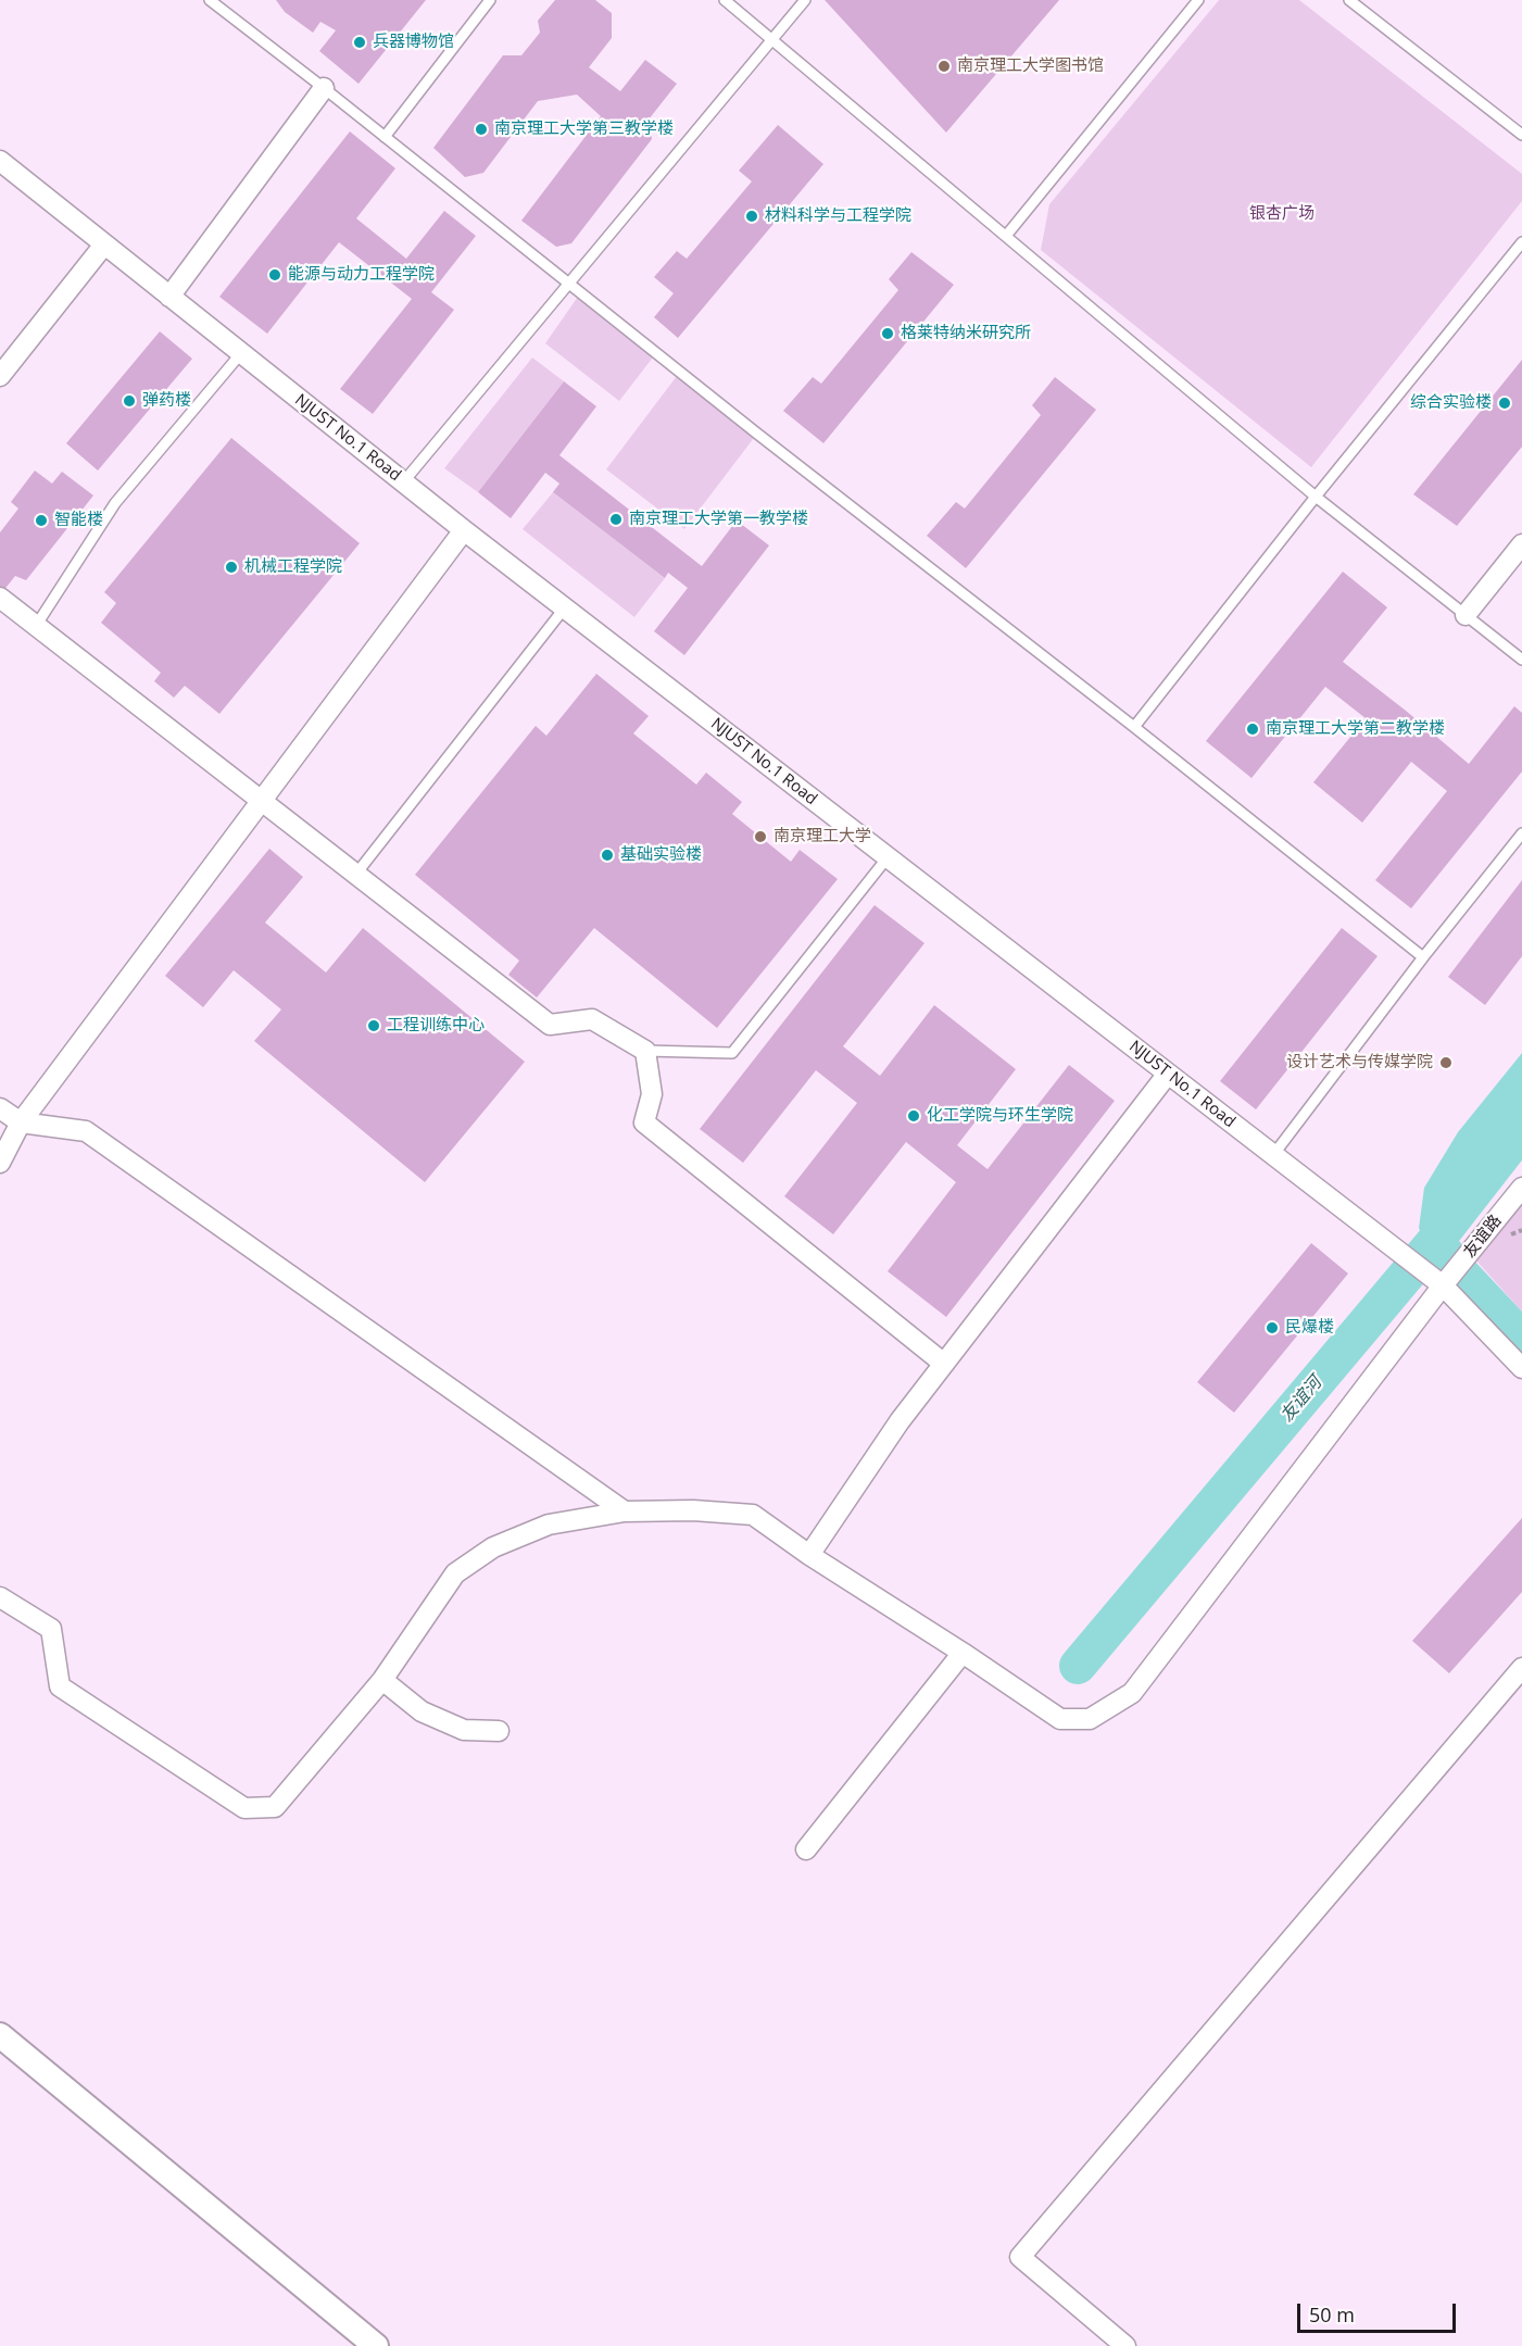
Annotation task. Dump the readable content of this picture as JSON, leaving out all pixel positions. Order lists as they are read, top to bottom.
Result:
{
  "streets": {
    "street": ["NJUST No.1 Road", "友谊路"]
  },
  "crossings": [
    ["NJUST No.1 Road", "友谊路"]
  ],
  "water": ["友谊河"],
  "parks": ["银杏广场"],
  "places": [
    "兵器博物馆",
    "南京理工大学图书馆",
    "南京理工大学第三教学楼",
    "材料科学与工程学院",
    "能源与动力工程学院",
    "格莱特纳米研究所",
    "弹药楼",
    "综合实验楼",
    "南京理工大学第一教学楼",
    "智能楼",
    "机械工程学院",
    "南京理工大学第二教学楼",
    "南京理工大学",
    "基础实验楼",
    "工程训练中心",
    "设计艺术与传媒学院",
    "化工学院与环生学院",
    "民爆楼"
  ],
  "scale_bar": "50 m"
}
